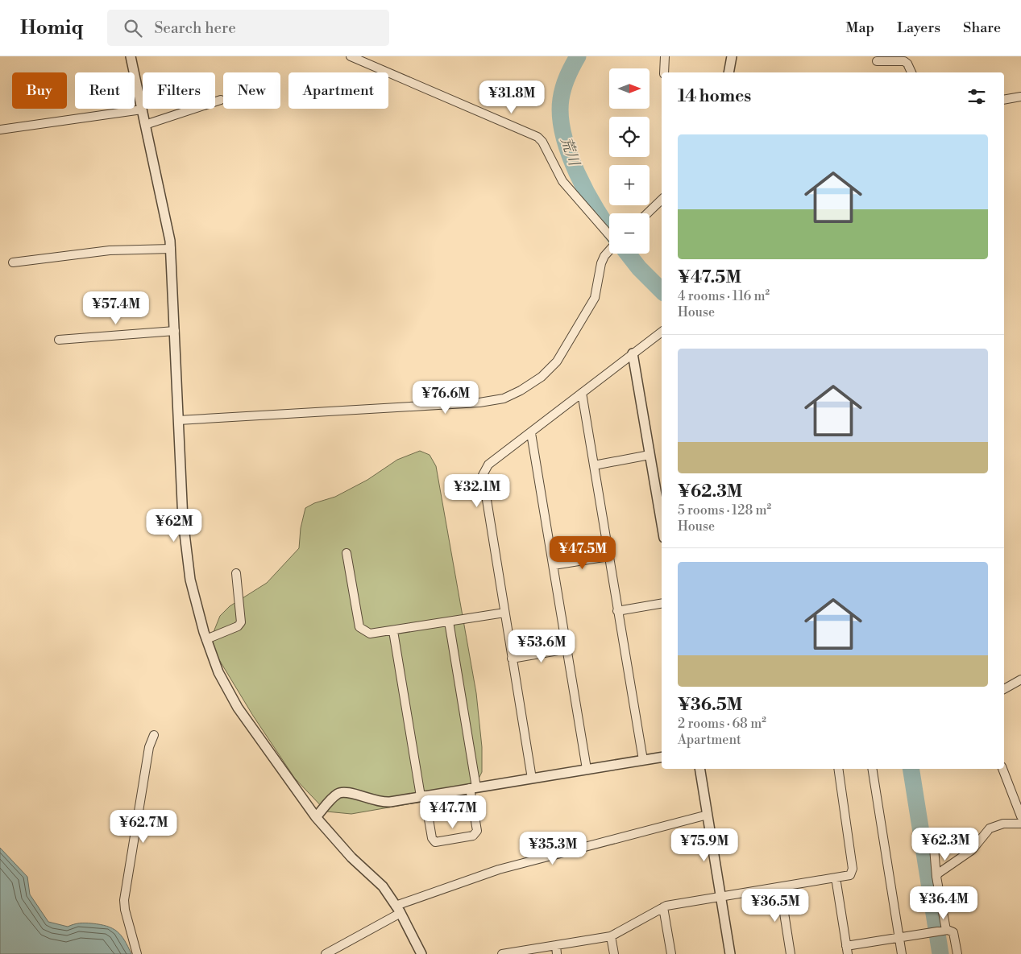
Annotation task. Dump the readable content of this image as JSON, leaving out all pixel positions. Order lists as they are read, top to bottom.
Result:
{
  "water": ["荒川"],
  "north": "right",
  "page": {
    "header": "Homiq",
    "search": "Search here",
    "nav": ["Map", "Layers", "Share"],
    "map_buttons": ["+", "−"],
    "chip": [
      "Buy",
      "Rent",
      "Filters",
      "New",
      "Apartment"
    ],
    "heading": "14 homes",
    "price": [
      "¥31.8M",
      "¥57.4M",
      "¥76.6M",
      "¥32.1M",
      "¥62M",
      "¥47.5M",
      "¥53.6M",
      "¥47.7M",
      "¥62.7M",
      "¥62.3M",
      "¥75.9M",
      "¥35.3M",
      "¥36.4M",
      "¥36.5M"
    ],
    "list": [
      {
        "name": "¥47.5M",
        "note": "4 rooms · 116 m² · House"
      },
      {
        "name": "¥62.3M",
        "note": "5 rooms · 128 m² · House"
      },
      {
        "name": "¥36.5M",
        "note": "2 rooms · 68 m² · Apartment"
      }
    ]
  }
}
